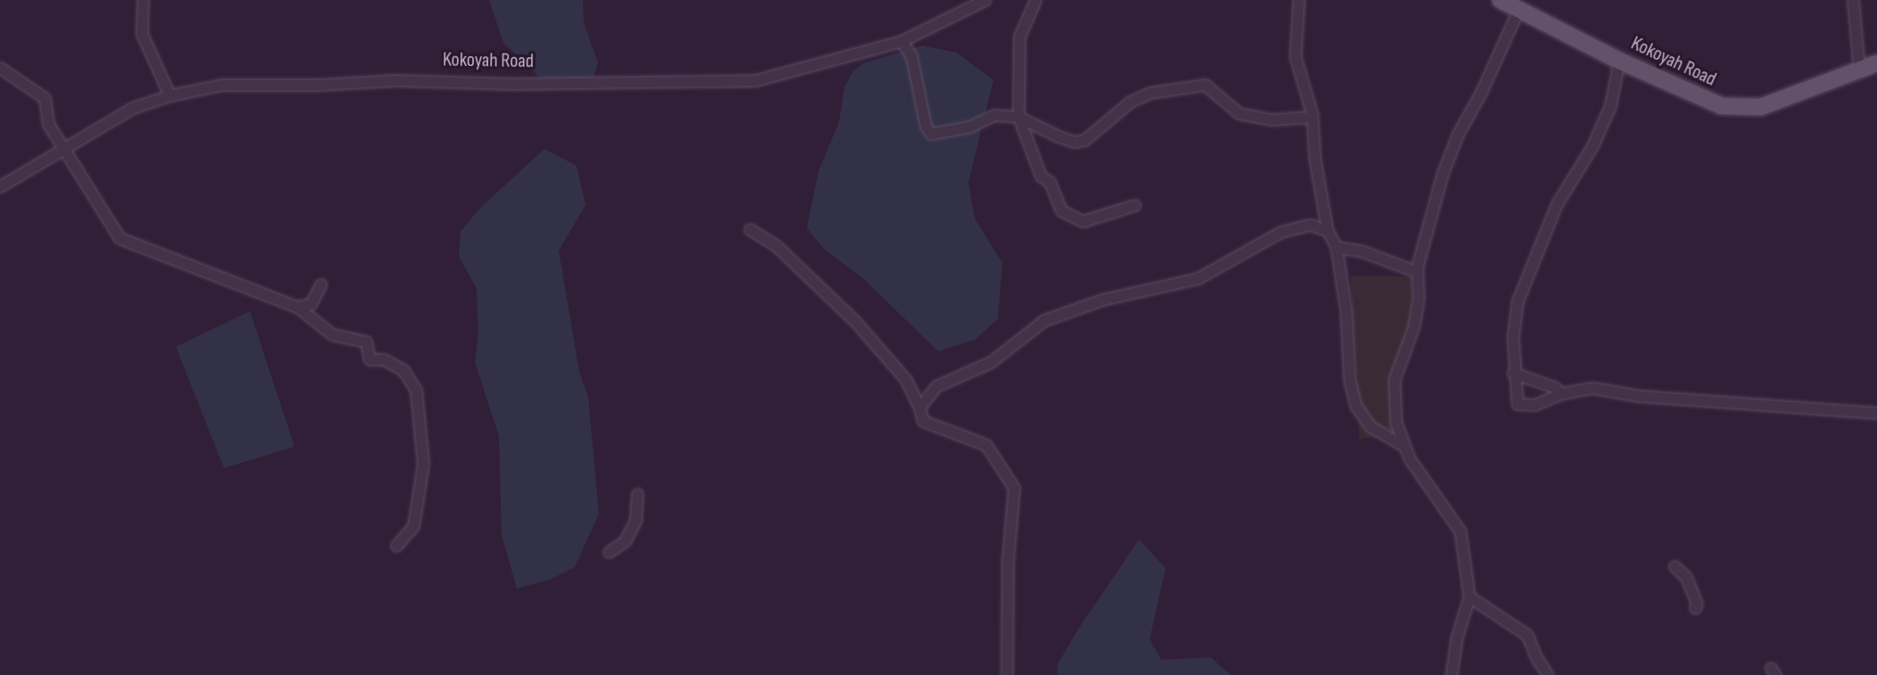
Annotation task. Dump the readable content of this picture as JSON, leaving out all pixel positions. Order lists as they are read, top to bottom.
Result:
{
  "streets": {
    "main road": ["Kokoyah Road"]
  }
}
